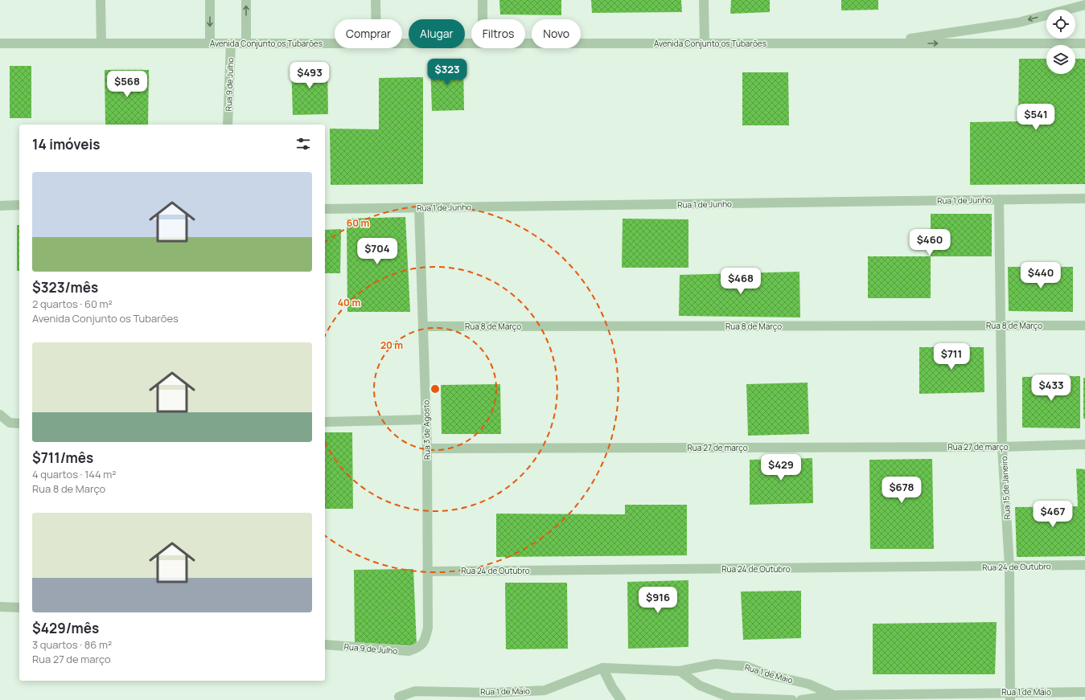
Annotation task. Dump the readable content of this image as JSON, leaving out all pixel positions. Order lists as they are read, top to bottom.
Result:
{
  "streets": {
    "street": [
      "Avenida Conjunto os Tubarões",
      "Rua 9 de Julho",
      "Rua 1 de Junho",
      "Rua 8 de Março",
      "Rua 3 de Agosto",
      "Rua 27 de março",
      "Rua 15 de Janeiro",
      "Rua 24 de Outubro",
      "Rua 1 de Maio"
    ]
  },
  "crossings": [
    ["Avenida Conjunto os Tubarões", "Rua 9 de Julho"],
    ["Rua 9 de Julho", "Rua 3 de Agosto"],
    ["Rua 1 de Junho", "Rua 3 de Agosto"],
    ["Rua 1 de Junho", "Rua 15 de Janeiro"],
    ["Rua 8 de Março", "Rua 3 de Agosto"],
    ["Rua 8 de Março", "Rua 15 de Janeiro"],
    ["Rua 3 de Agosto", "Rua 27 de março"],
    ["Rua 3 de Agosto", "Rua 24 de Outubro"],
    ["Rua 27 de março", "Rua 15 de Janeiro"],
    ["Rua 15 de Janeiro", "Rua 24 de Outubro"],
    ["Rua 15 de Janeiro", "Rua 1 de Maio"]
  ],
  "page": {
    "chip": [
      "Comprar",
      "Alugar",
      "Filtros",
      "Novo"
    ],
    "price": [
      "$323",
      "$493",
      "$568",
      "$541",
      "$460",
      "$704",
      "$440",
      "$468",
      "$711",
      "$433",
      "$429",
      "$678",
      "$467",
      "$916"
    ],
    "heading": "14 imóveis",
    "list": [
      {
        "name": "$323/mês",
        "note": "2 quartos · 60 m² · Avenida Conjunto os Tubarões"
      },
      {
        "name": "$711/mês",
        "note": "4 quartos · 144 m² · Rua 8 de Março"
      },
      {
        "name": "$429/mês",
        "note": "3 quartos · 86 m² · Rua 27 de março"
      }
    ]
  },
  "rings": ["60 m", "40 m", "20 m"]
}
